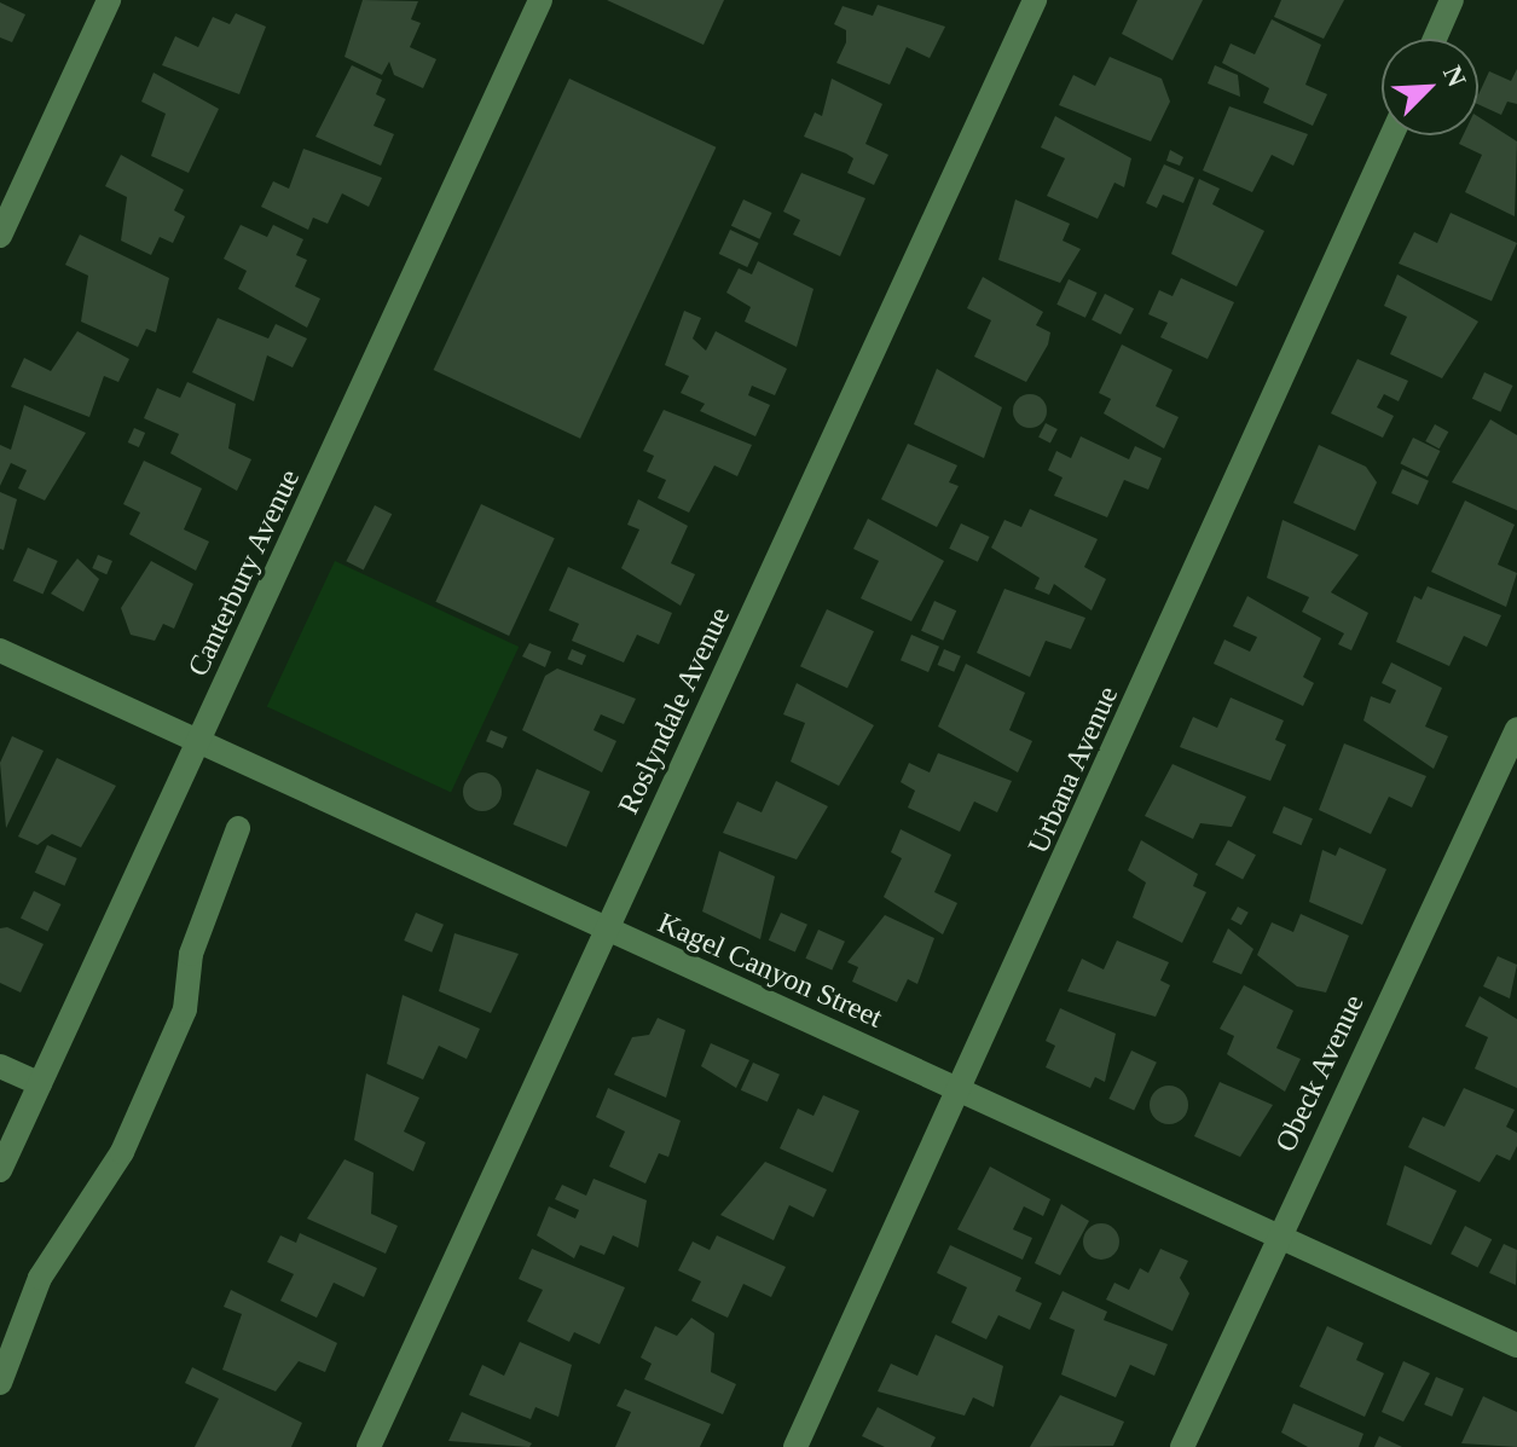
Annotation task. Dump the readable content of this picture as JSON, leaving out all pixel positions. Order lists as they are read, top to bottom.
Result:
{
  "streets": {
    "street": [
      "Canterbury Avenue",
      "Roslyndale Avenue",
      "Urbana Avenue",
      "Kagel Canyon Street",
      "Obeck Avenue"
    ]
  },
  "crossings": [
    ["Canterbury Avenue", "Kagel Canyon Street"],
    ["Roslyndale Avenue", "Kagel Canyon Street"],
    ["Urbana Avenue", "Kagel Canyon Street"],
    ["Kagel Canyon Street", "Obeck Avenue"]
  ],
  "north": "top right"
}
